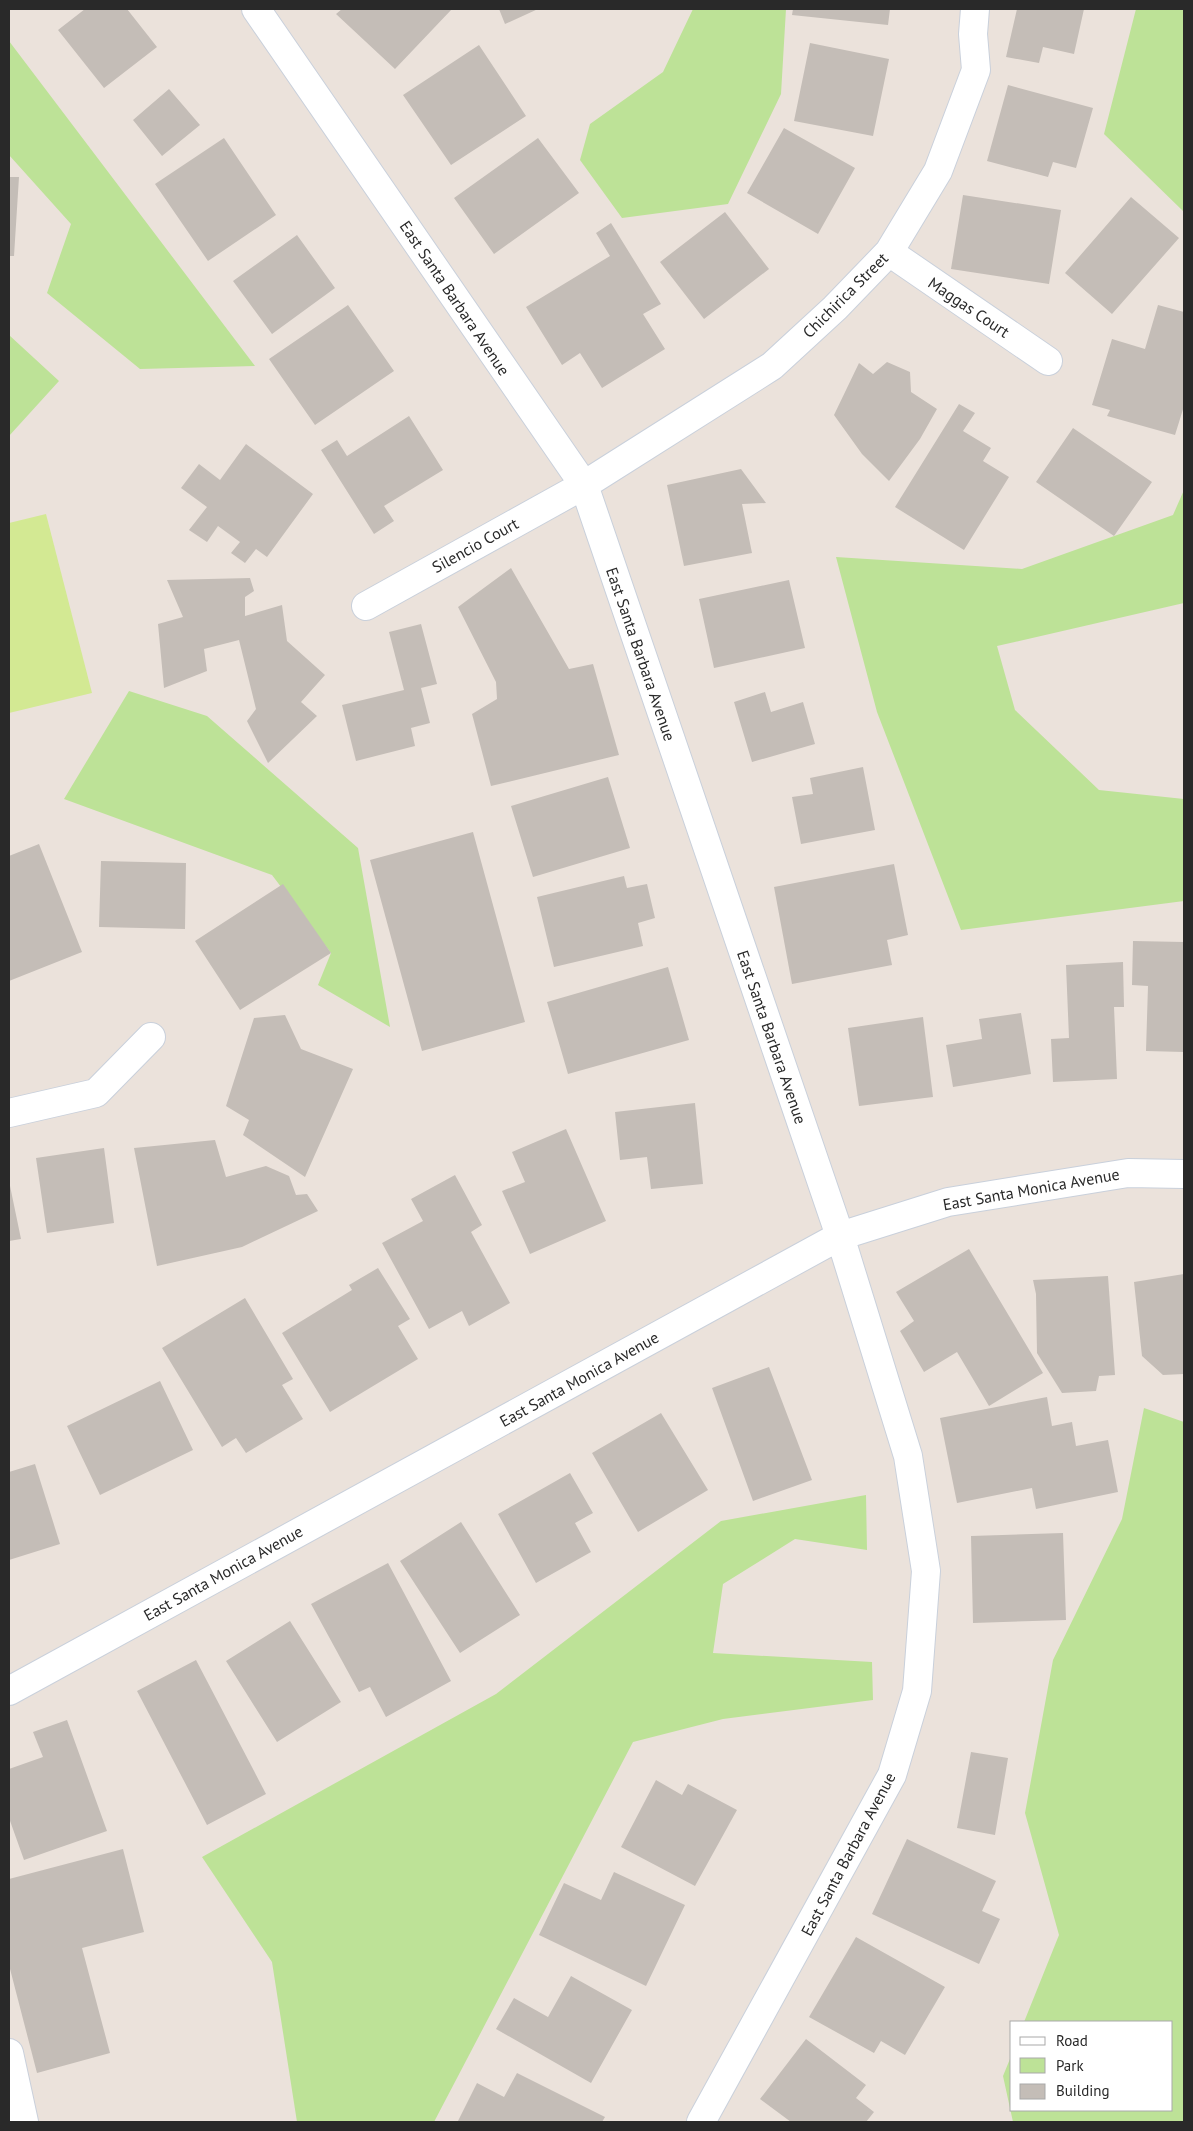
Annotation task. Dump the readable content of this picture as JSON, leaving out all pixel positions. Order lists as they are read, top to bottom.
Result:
{
  "streets": {
    "street": [
      "Chichirica Street",
      "East Santa Barbara Avenue",
      "Maggas Court",
      "Silencio Court",
      "East Santa Monica Avenue"
    ]
  },
  "crossings": [
    ["Chichirica Street", "East Santa Barbara Avenue"],
    ["Chichirica Street", "Maggas Court"],
    ["Chichirica Street", "Silencio Court"],
    ["East Santa Barbara Avenue", "Silencio Court"],
    ["East Santa Barbara Avenue", "East Santa Monica Avenue"]
  ],
  "legend": ["Road", "Park", "Building"]
}
